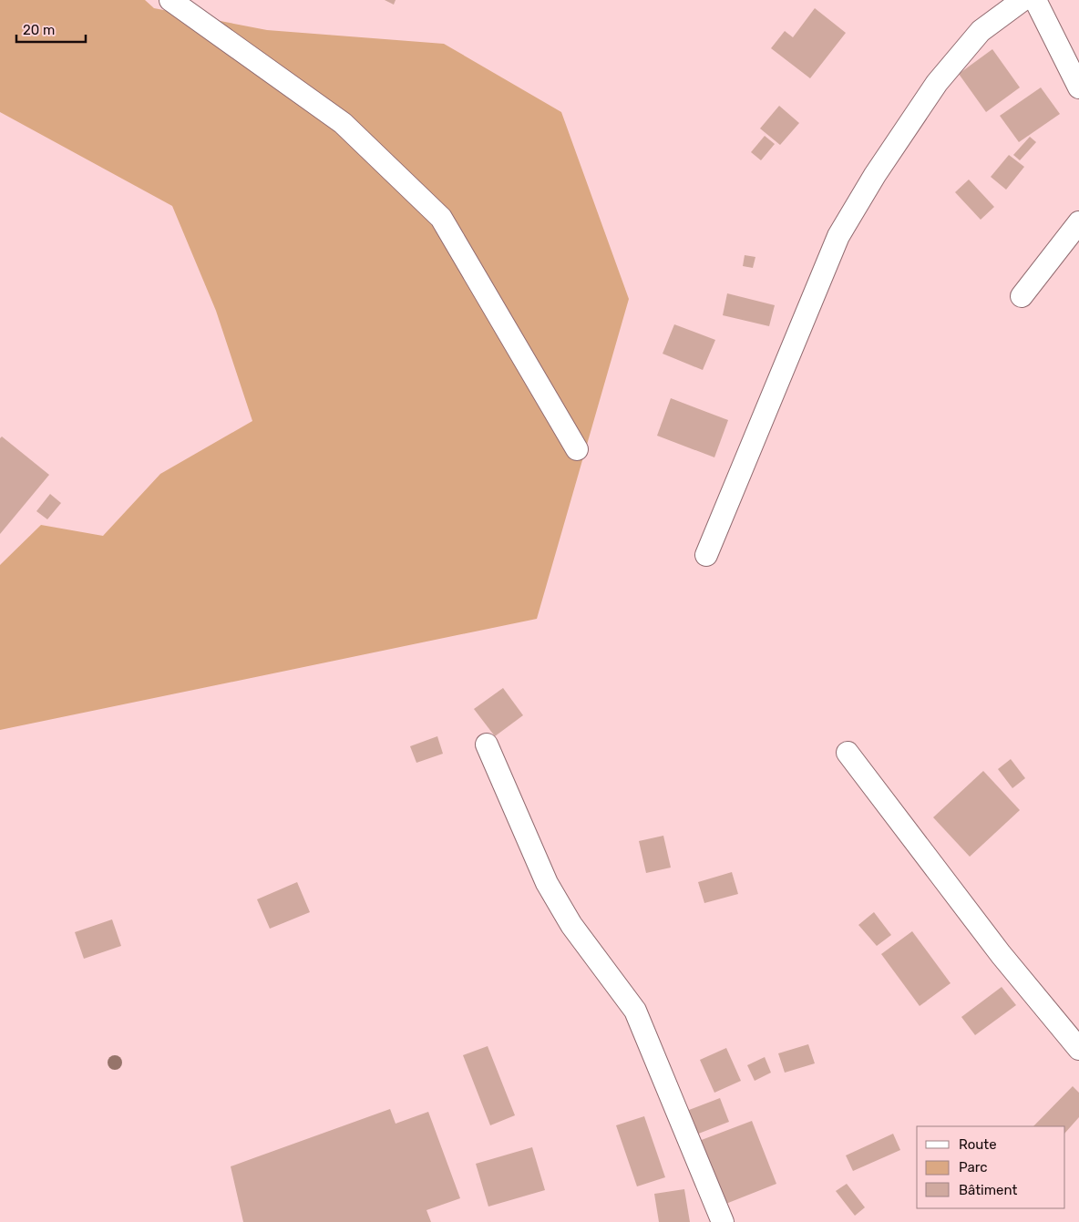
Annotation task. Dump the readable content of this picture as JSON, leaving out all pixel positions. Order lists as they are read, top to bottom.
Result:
{
  "legend": ["Route", "Parc", "Bâtiment"],
  "scale_bar": "20 m"
}
